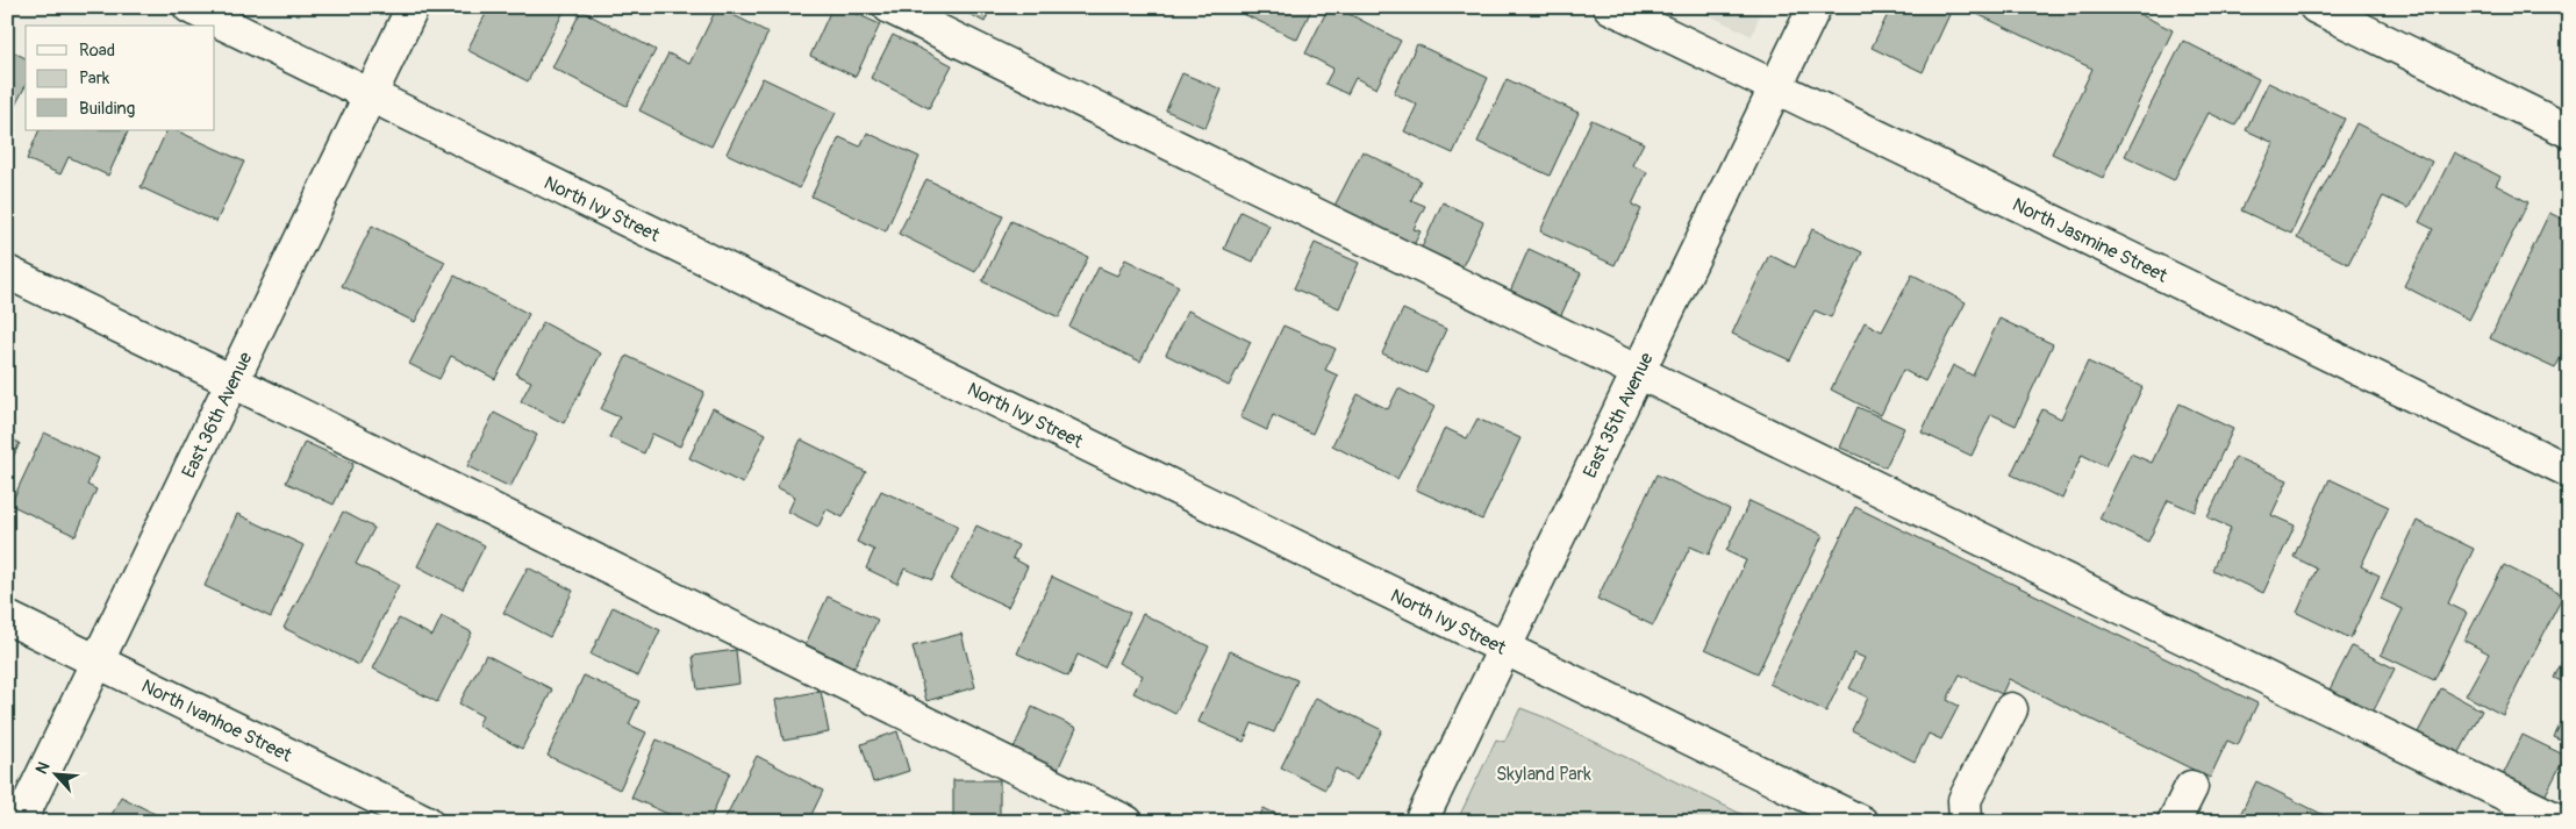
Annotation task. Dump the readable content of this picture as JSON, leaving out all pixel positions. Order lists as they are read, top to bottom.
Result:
{
  "streets": {
    "street": [
      "North Ivy Street",
      "North Jasmine Street",
      "East 35th Avenue",
      "East 36th Avenue",
      "North Ivanhoe Street"
    ]
  },
  "crossings": [
    ["North Ivy Street", "East 35th Avenue"],
    ["North Ivy Street", "East 36th Avenue"],
    ["North Jasmine Street", "East 35th Avenue"],
    ["East 36th Avenue", "North Ivanhoe Street"]
  ],
  "parks": ["Skyland Park"],
  "legend": ["Road", "Park", "Building"],
  "north": "top left"
}
